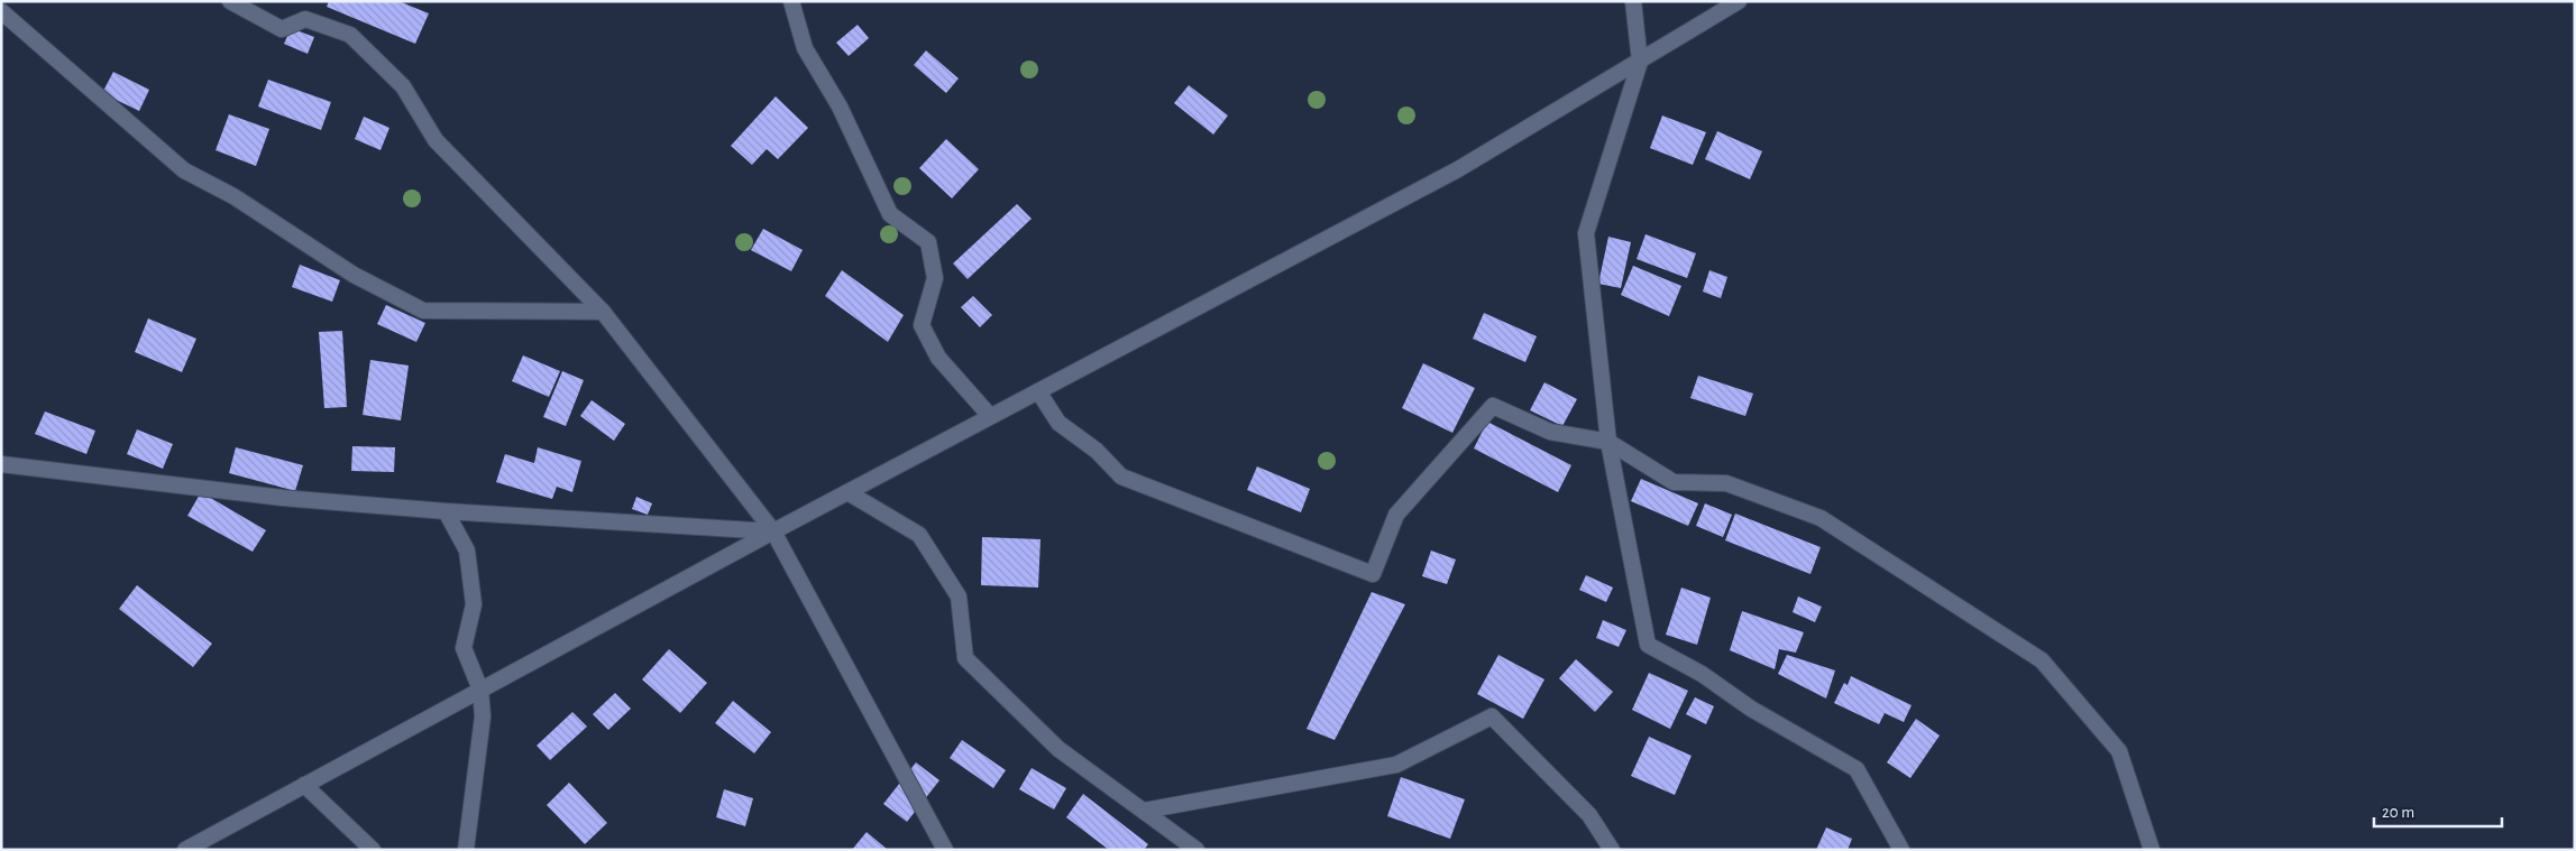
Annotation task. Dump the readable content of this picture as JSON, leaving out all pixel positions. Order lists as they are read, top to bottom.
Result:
{
  "scale_bar": "20 m"
}
